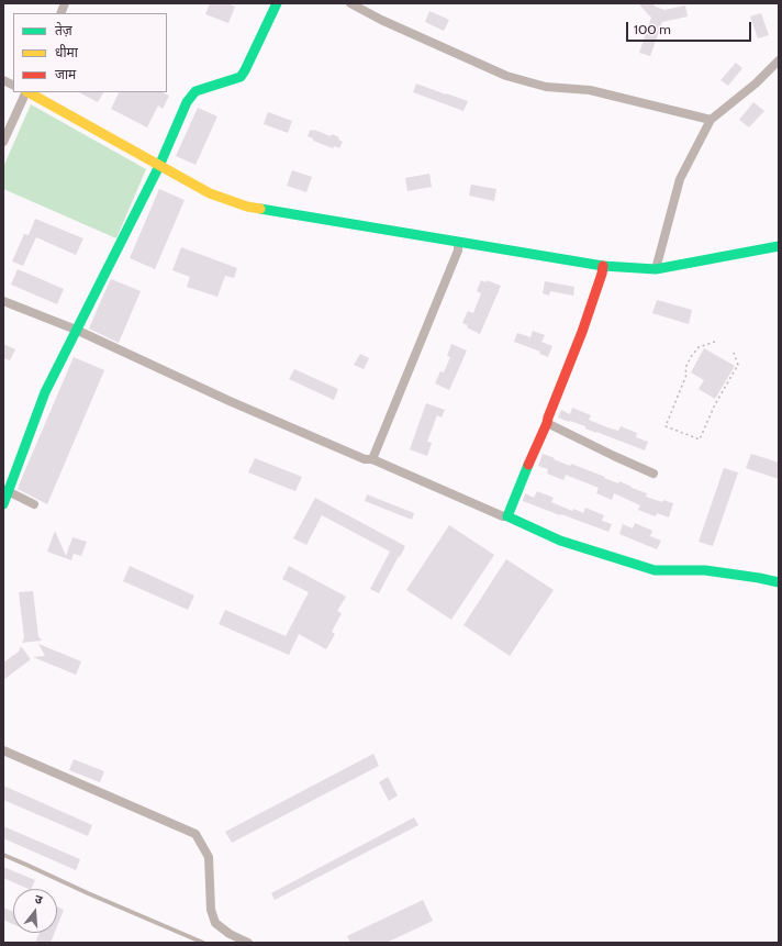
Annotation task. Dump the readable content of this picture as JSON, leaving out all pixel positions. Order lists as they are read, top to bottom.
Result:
{
  "legend": ["तेज़", "धीमा", "जाम"],
  "scale_bar": "100 m",
  "north": "top"
}
